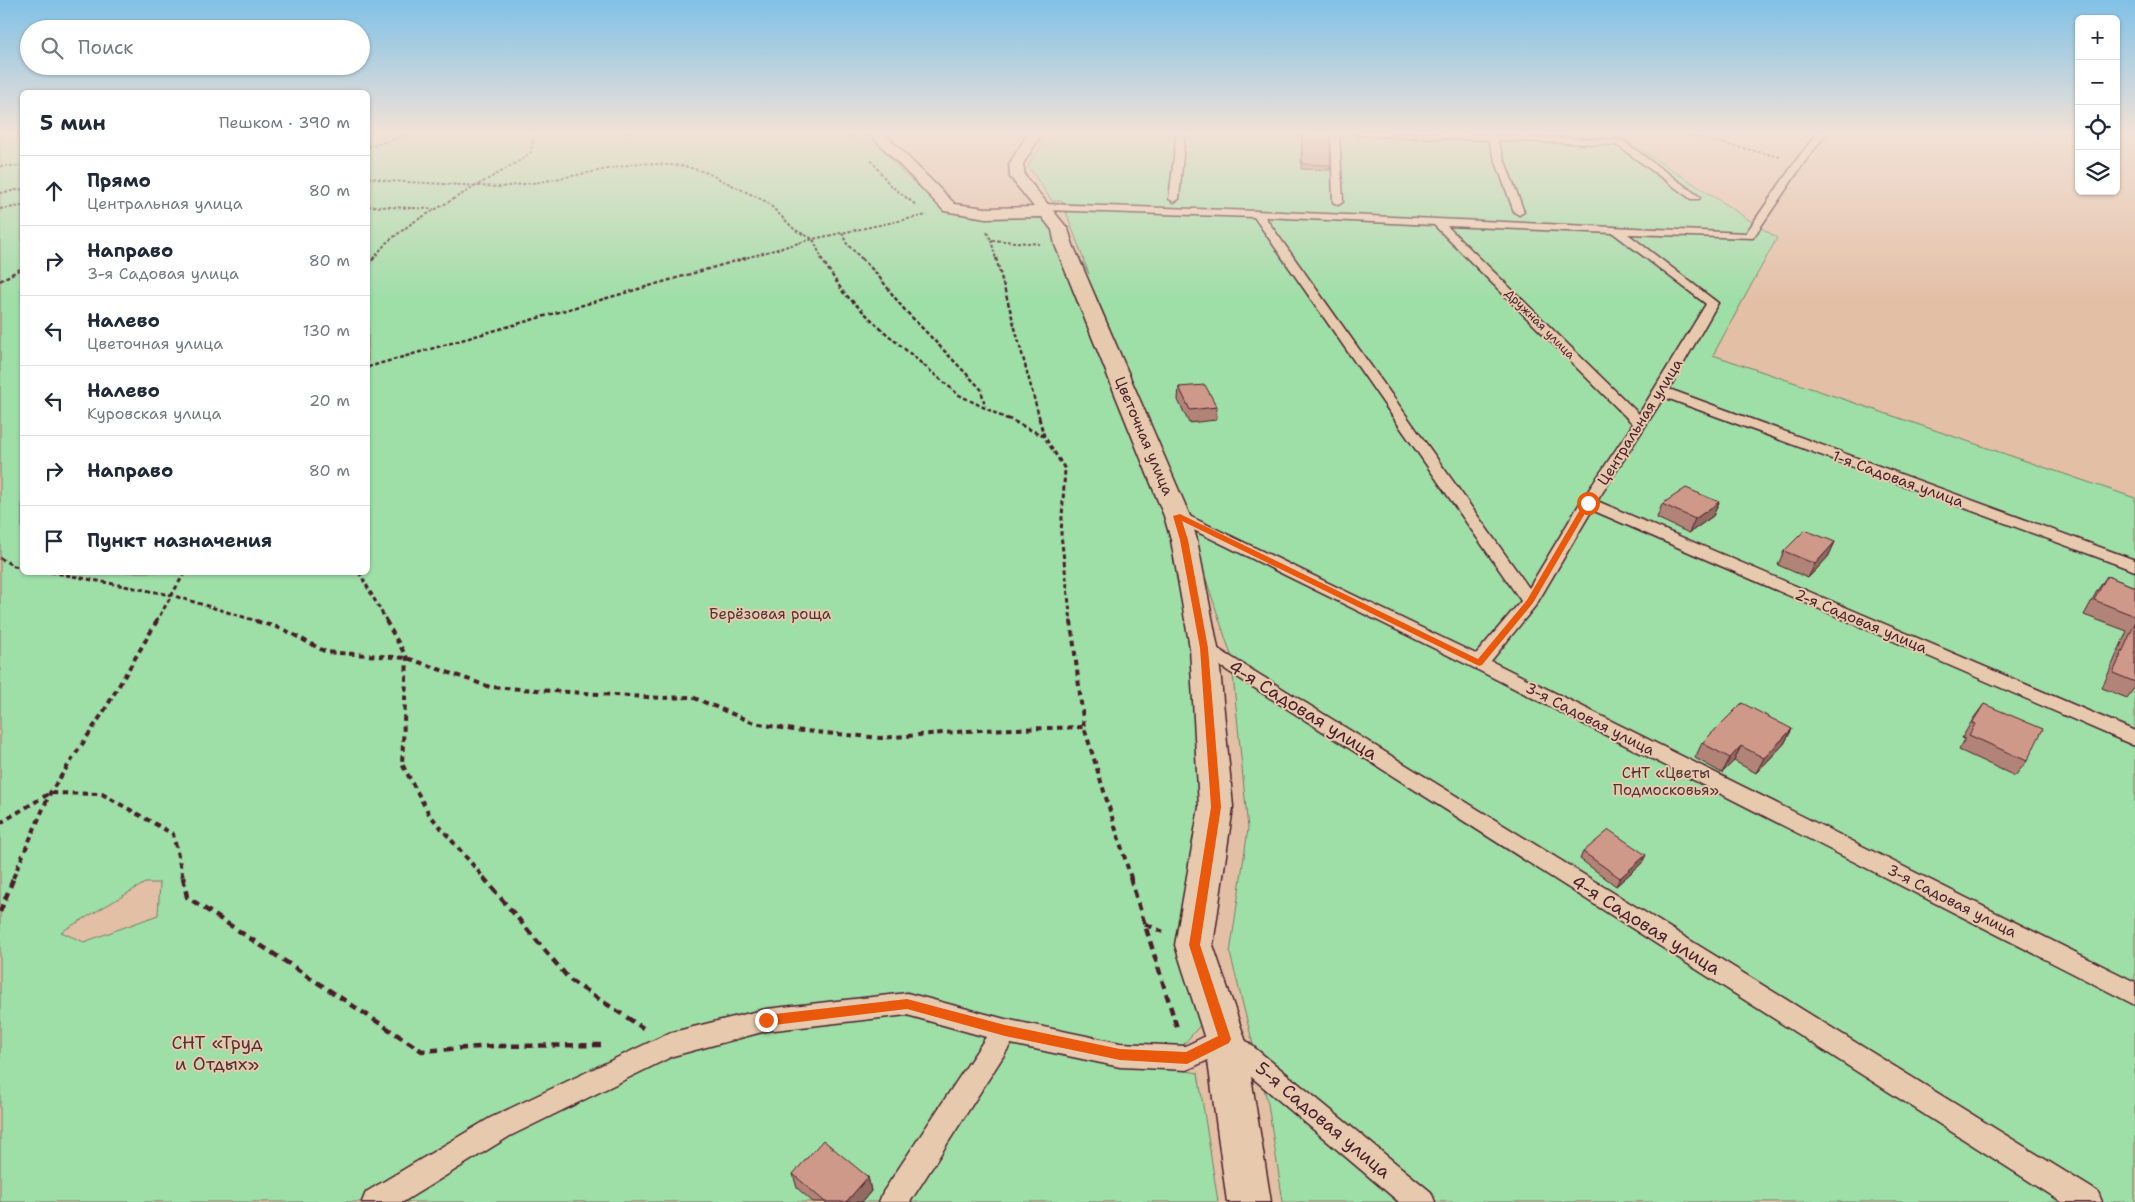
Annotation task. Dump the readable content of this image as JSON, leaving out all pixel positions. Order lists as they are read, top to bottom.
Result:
{
  "streets": {
    "street": ["Цветочная улица"],
    "lane": [
      "Дружная улица",
      "Центральная улица",
      "1-я Садовая улица",
      "2-я Садовая улица",
      "4-я Садовая улица",
      "3-я Садовая улица",
      "5-я Садовая улица"
    ]
  },
  "crossings": [
    ["Дружная улица", "Центральная улица"],
    ["Центральная улица", "1-я Садовая улица"],
    ["Центральная улица", "2-я Садовая улица"],
    ["Центральная улица", "3-я Садовая улица"],
    ["Цветочная улица", "4-я Садовая улица"],
    ["Цветочная улица", "3-я Садовая улица"],
    ["Цветочная улица", "5-я Садовая улица"]
  ],
  "parks": ["Берёзовая роща", "СНТ «Цветы Подмосковья»", "СНТ «Труд и Отдых»"],
  "page": {
    "map_buttons": ["+", "−"],
    "search": "Поиск",
    "heading": ["5 мин", "Пешком · 390 m"],
    "list": [
      ["Прямо", "Центральная улица", "80 m"],
      ["Направо", "3-я Садовая улица", "80 m"],
      ["Налево", "Цветочная улица", "130 m"],
      ["Налево", "Куровская улица", "20 m"],
      ["Направо", "80 m"],
      "Пункт назначения"
    ]
  }
}
